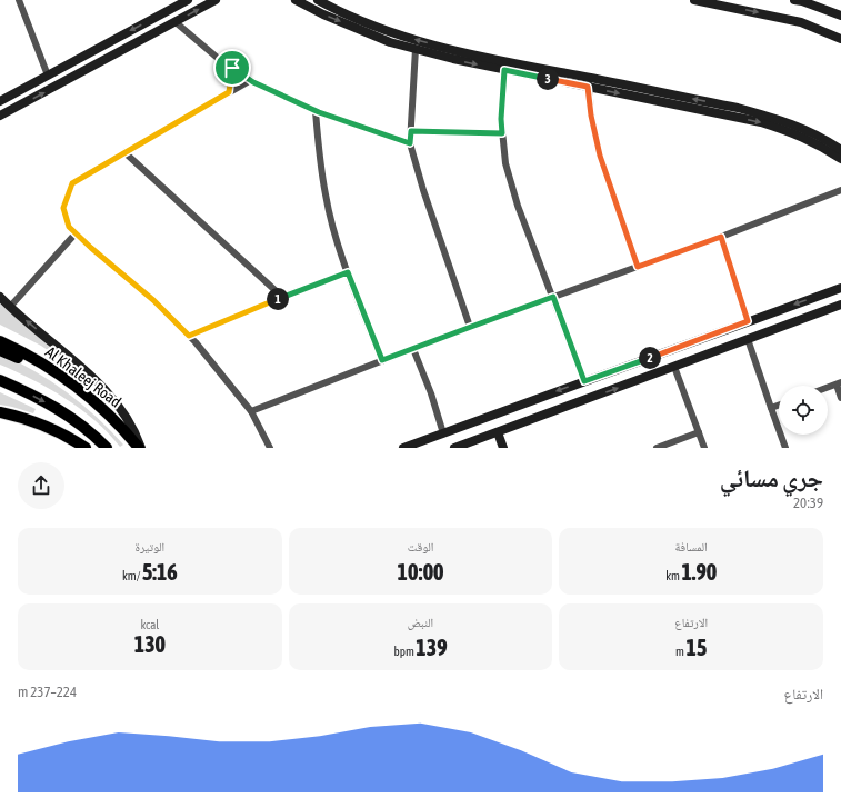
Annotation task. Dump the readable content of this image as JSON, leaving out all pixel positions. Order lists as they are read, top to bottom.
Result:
{
  "streets": {
    "main road": ["Al Khaleej Road"]
  },
  "page": {
    "pins": ["3", "1", "2"],
    "heading": ["جري مسائي", "20:39"],
    "stats": [
      ["المسافة", "1.90 km"],
      ["الوقت", "10:00"],
      ["الوتيرة", "5:16 /km"],
      ["الارتفاع", "15 m"],
      ["النبض", "139 bpm"],
      ["kcal", "130"]
    ],
    "chart": ["الارتفاع", "224–237 m"]
  }
}
